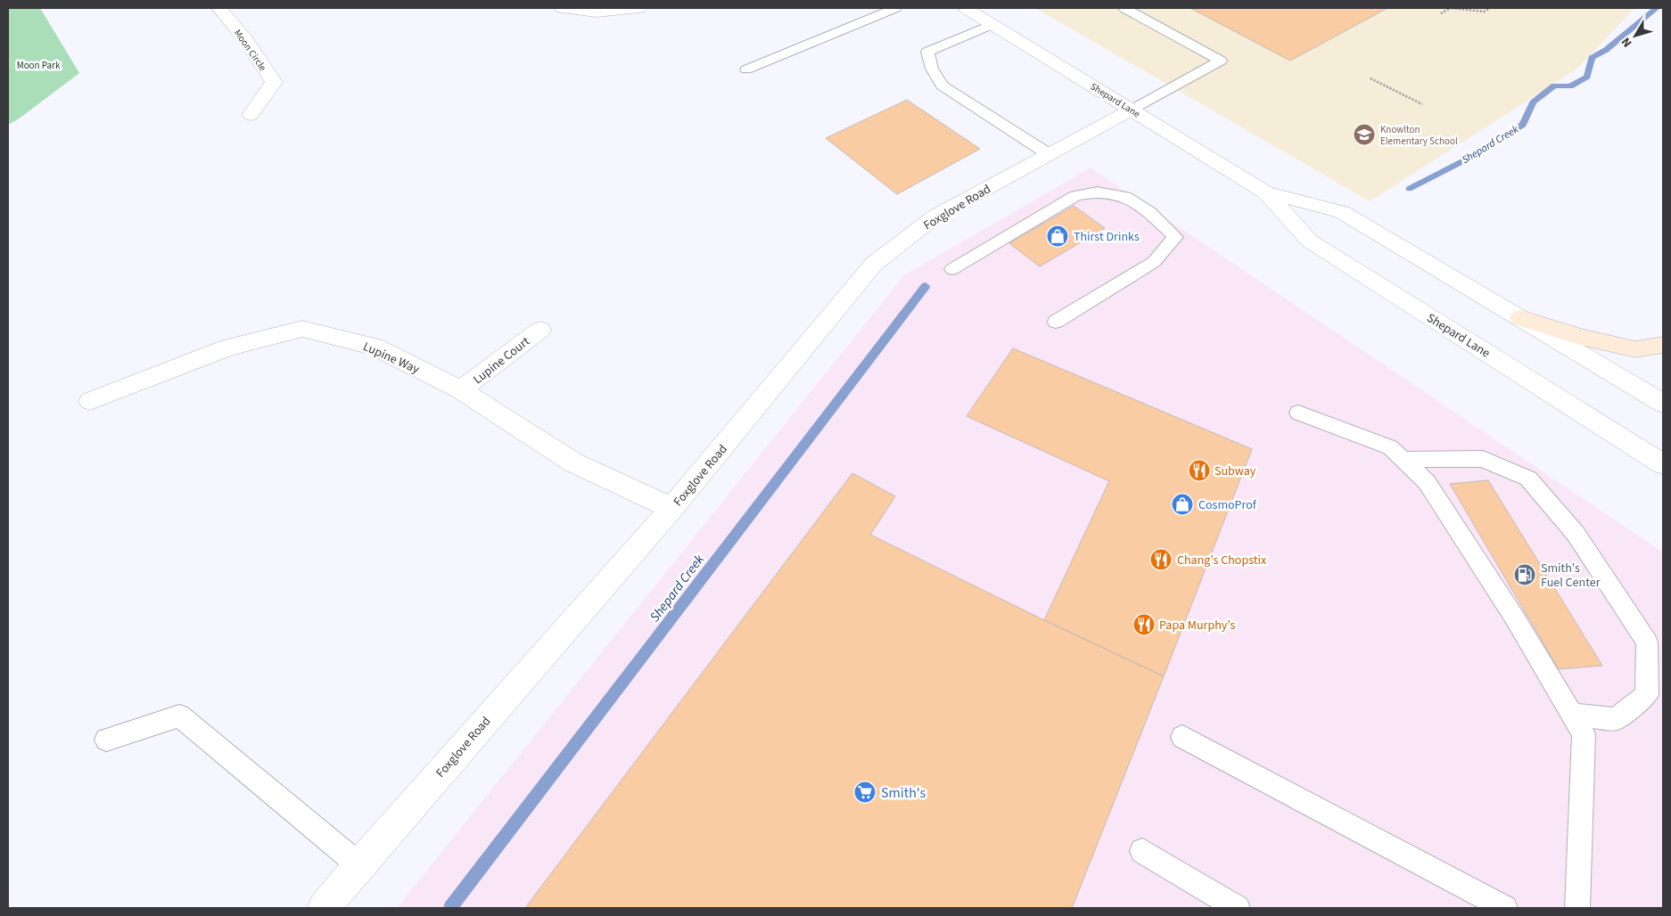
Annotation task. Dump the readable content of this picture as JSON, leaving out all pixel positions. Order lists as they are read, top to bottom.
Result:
{
  "streets": {
    "street": [
      "Moon Circle",
      "Shepard Lane",
      "Foxglove Road",
      "Lupine Way",
      "Lupine Court"
    ]
  },
  "crossings": [
    ["Shepard Lane", "Foxglove Road"],
    ["Foxglove Road", "Lupine Way"],
    ["Lupine Way", "Lupine Court"]
  ],
  "water": ["Shepard Creek"],
  "parks": ["Moon Park"],
  "places": {
    "school or university": ["Knowlton Elementary School"],
    "shop": ["Thirst Drinks", "CosmoProf"],
    "restaurant": ["Subway", "Chang's Chopstix", "Papa Murphy's"],
    "fuel station": ["Smith's Fuel Center"],
    "supermarket": ["Smith's"]
  },
  "north": "bottom left"
}
